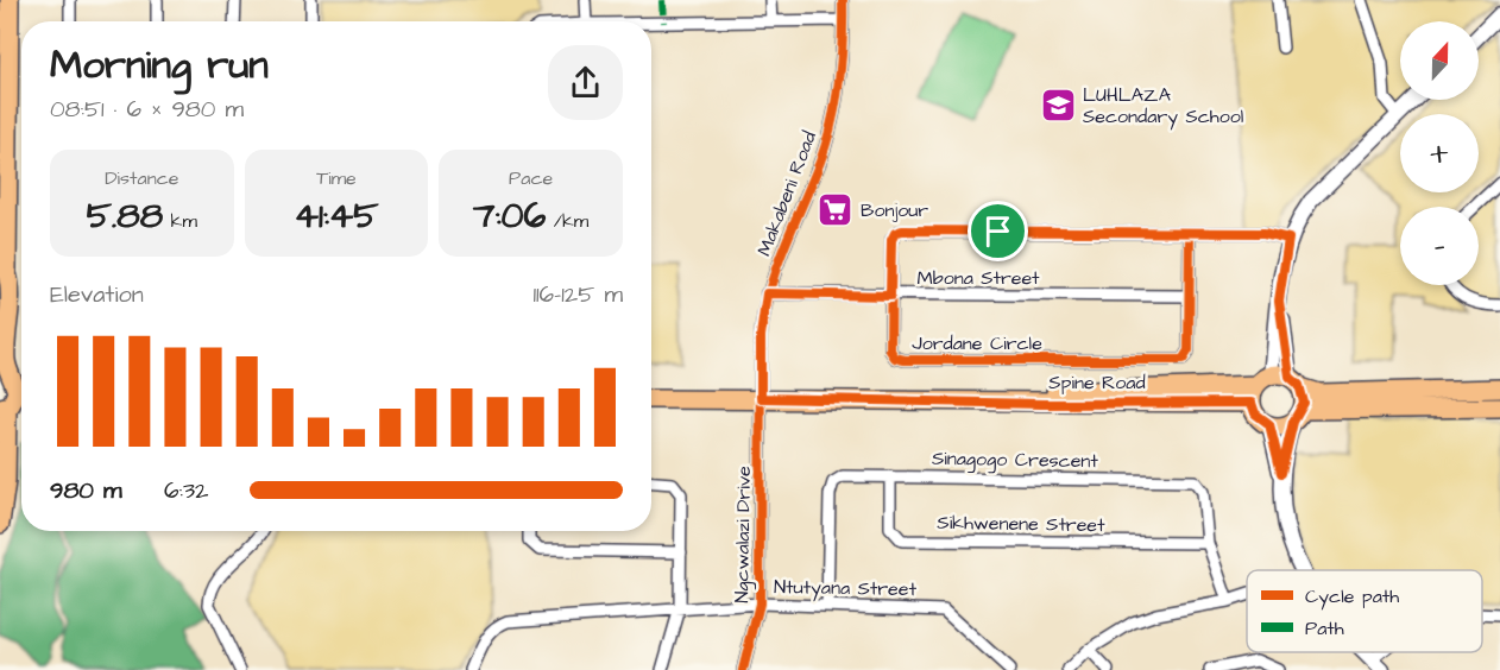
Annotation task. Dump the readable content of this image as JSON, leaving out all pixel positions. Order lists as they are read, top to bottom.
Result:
{
  "streets": {
    "main road": ["Spine Road"],
    "street": [
      "Makabeni Road",
      "Mbona Street",
      "Jordane Circle",
      "Sinagogo Crescent",
      "Sikhwenene Street",
      "Ngcwalazi Drive",
      "Ntutyana Street"
    ]
  },
  "crossings": [
    ["Makabeni Road", "Mbona Street"],
    ["Makabeni Road", "Spine Road"],
    ["Makabeni Road", "Ngcwalazi Drive"],
    ["Mbona Street", "Jordane Circle"],
    ["Spine Road", "Ngcwalazi Drive"],
    ["Sinagogo Crescent", "Sikhwenene Street"],
    ["Sinagogo Crescent", "Ntutyana Street"],
    ["Ngcwalazi Drive", "Ntutyana Street"]
  ],
  "places": {
    "school or university": ["LUHLAZA Secondary School"],
    "supermarket": ["Bonjour"]
  },
  "legend": ["Cycle path", "Path"],
  "north": "top",
  "page": {
    "map_buttons": ["+", "−"],
    "heading": ["Morning run", "08:51 · 6 × 980 m"],
    "stats": [
      ["Distance", "5.88 km"],
      ["Time", "41:45"],
      ["Pace", "7:06 /km"]
    ],
    "chart": ["Elevation", "116–125 m"],
    "list": [
      {
        "name": "980 m",
        "note": "6:32"
      }
    ]
  }
}
